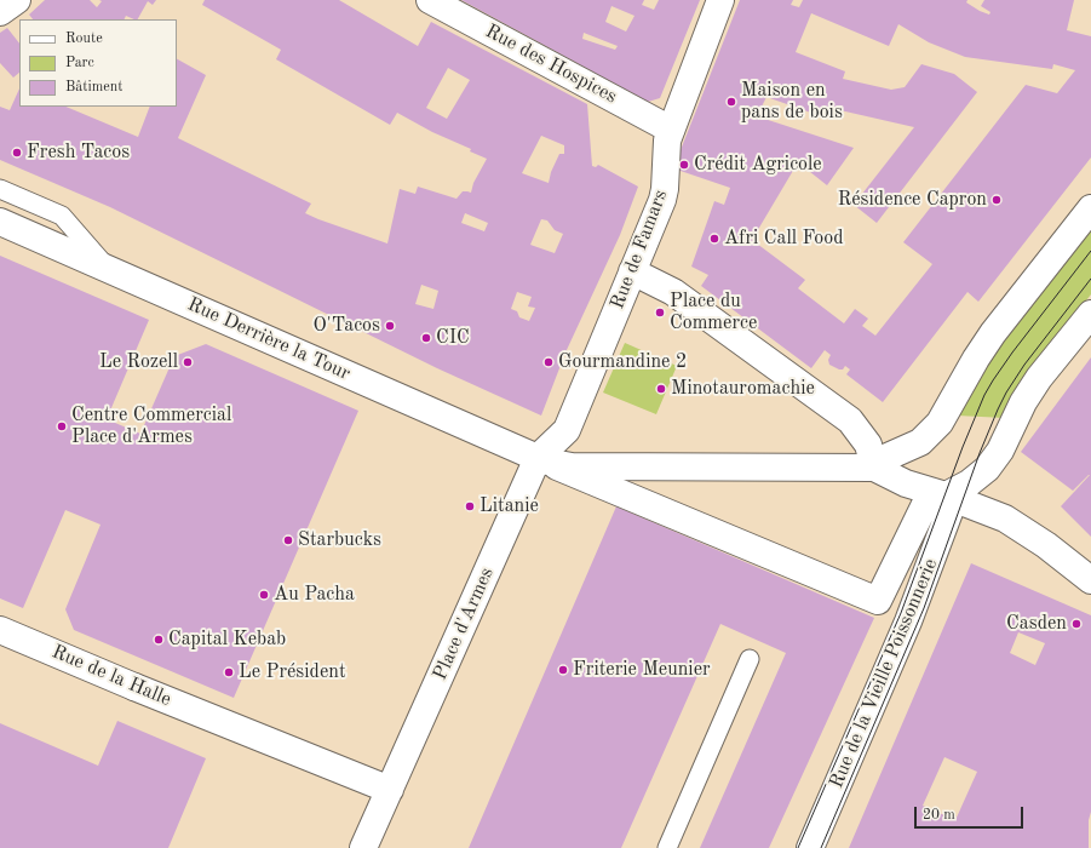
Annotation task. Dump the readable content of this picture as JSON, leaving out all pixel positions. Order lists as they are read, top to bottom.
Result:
{
  "streets": {
    "street": [
      "Rue des Hospices",
      "Rue de Famars",
      "Rue Derrière la Tour",
      "Place d'Armes",
      "Rue de la Vieille Poissonnerie",
      "Rue de la Halle"
    ]
  },
  "crossings": [
    ["Rue des Hospices", "Rue de Famars"],
    ["Rue de Famars", "Rue Derrière la Tour"],
    ["Rue de Famars", "Place d'Armes"],
    ["Rue Derrière la Tour", "Place d'Armes"],
    ["Place d'Armes", "Rue de la Halle"]
  ],
  "places": [
    "Maison en pans de bois",
    "Fresh Tacos",
    "Crédit Agricole",
    "Résidence Capron",
    "Afri Call Food",
    "Place du Commerce",
    "O'Tacos",
    "CIC",
    "Le Rozell",
    "Gourmandine 2",
    "Minotauromachie",
    "Centre Commercial Place d'Armes",
    "Litanie",
    "Starbucks",
    "Au Pacha",
    "Casden",
    "Capital Kebab",
    "Friterie Meunier",
    "Le Président"
  ],
  "legend": ["Route", "Parc", "Bâtiment"],
  "scale_bar": "20 m"
}
